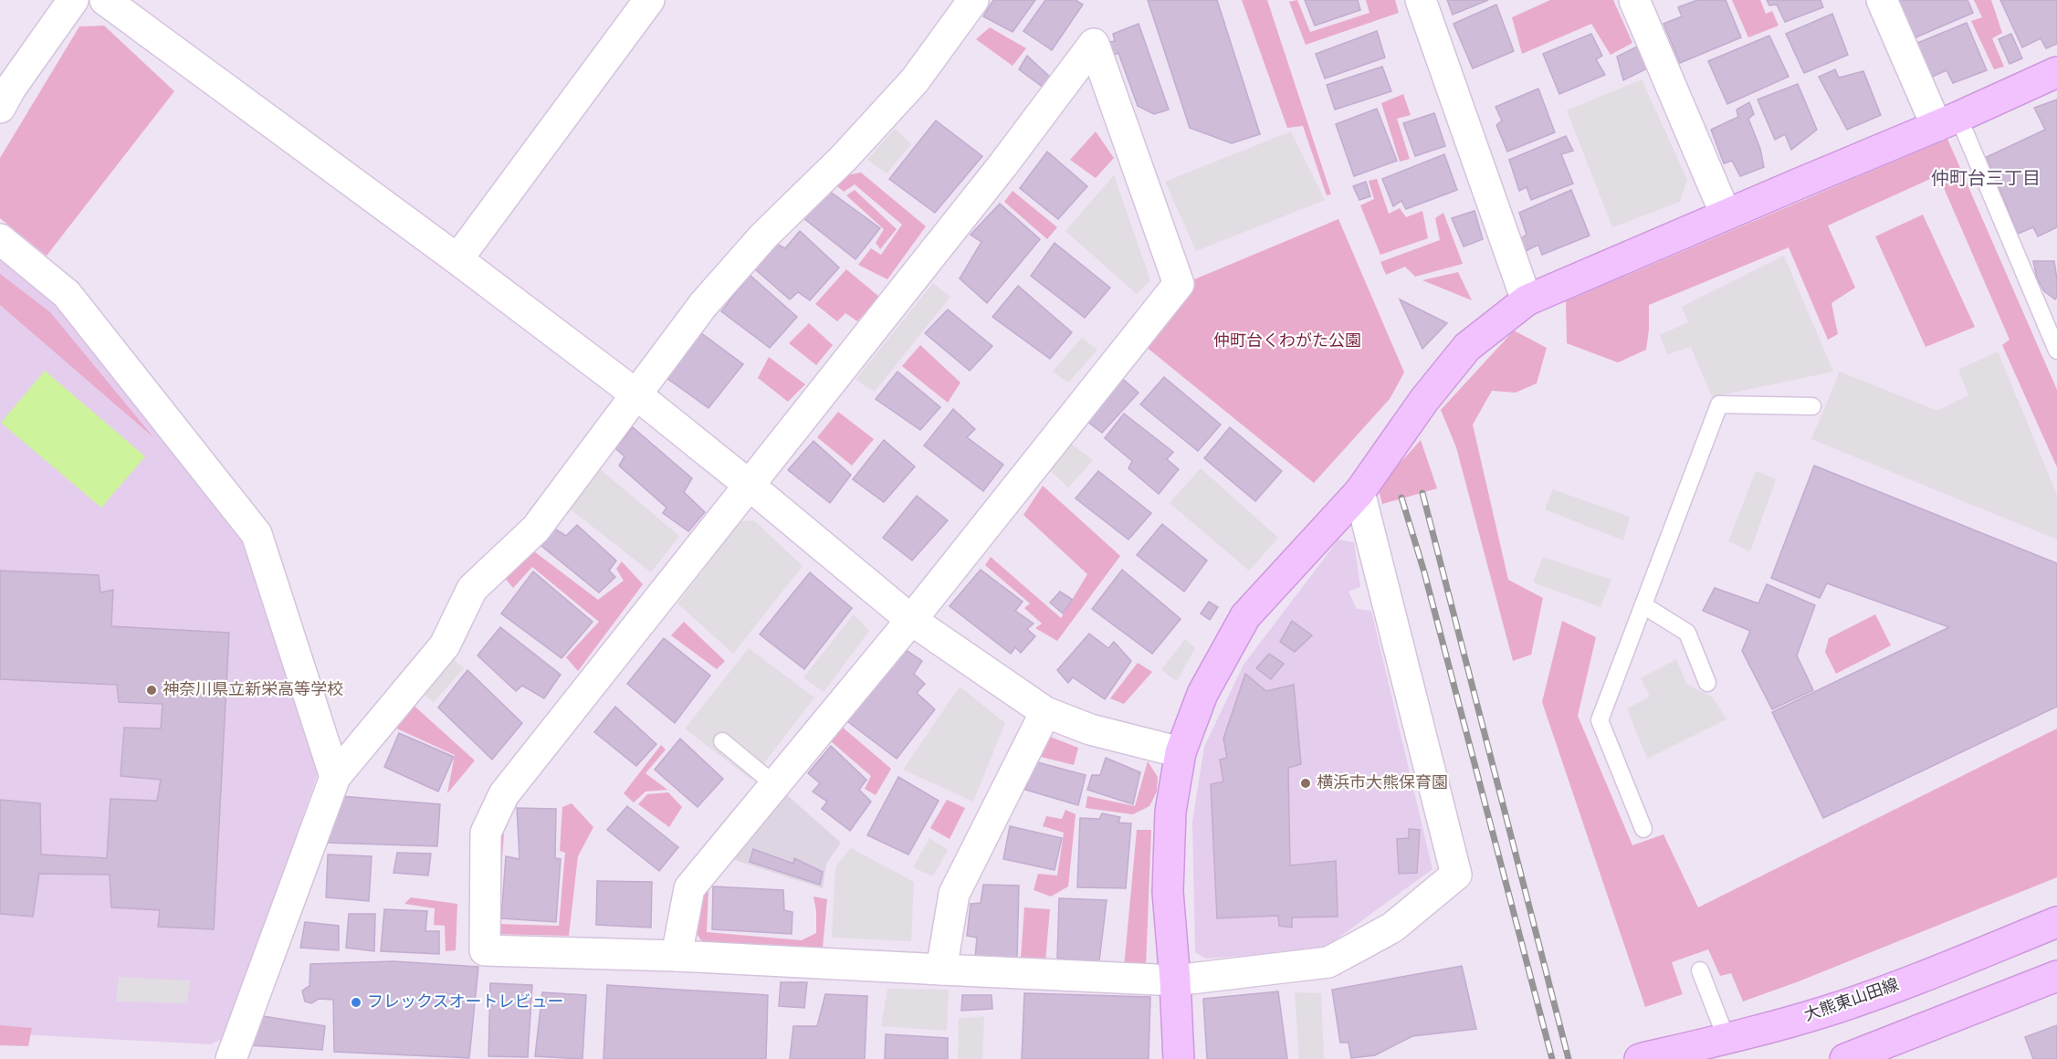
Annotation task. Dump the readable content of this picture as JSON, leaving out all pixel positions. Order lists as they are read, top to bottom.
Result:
{
  "streets": {
    "street": ["大熊東山田線"]
  },
  "districts": ["仲町台三丁目"],
  "parks": ["仲町台くわがた公園"],
  "places": ["神奈川県立新栄高等学校", "横浜市大熊保育園", "フレックスオートレビュー"]
}
